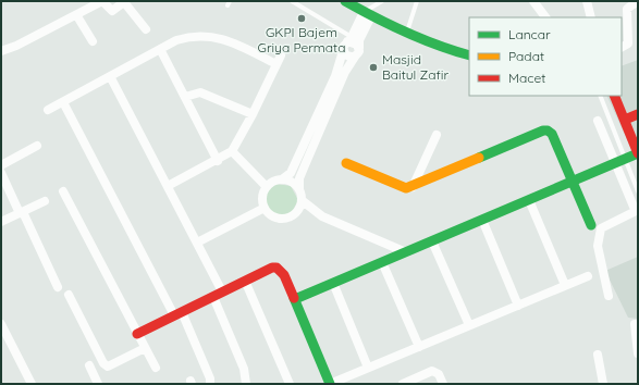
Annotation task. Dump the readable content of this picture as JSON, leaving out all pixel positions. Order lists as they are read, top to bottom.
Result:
{
  "places": ["GKPI Bajem Griya Permata", "Masjid Baitul Zafir"],
  "legend": ["Lancar", "Padat", "Macet"]
}
